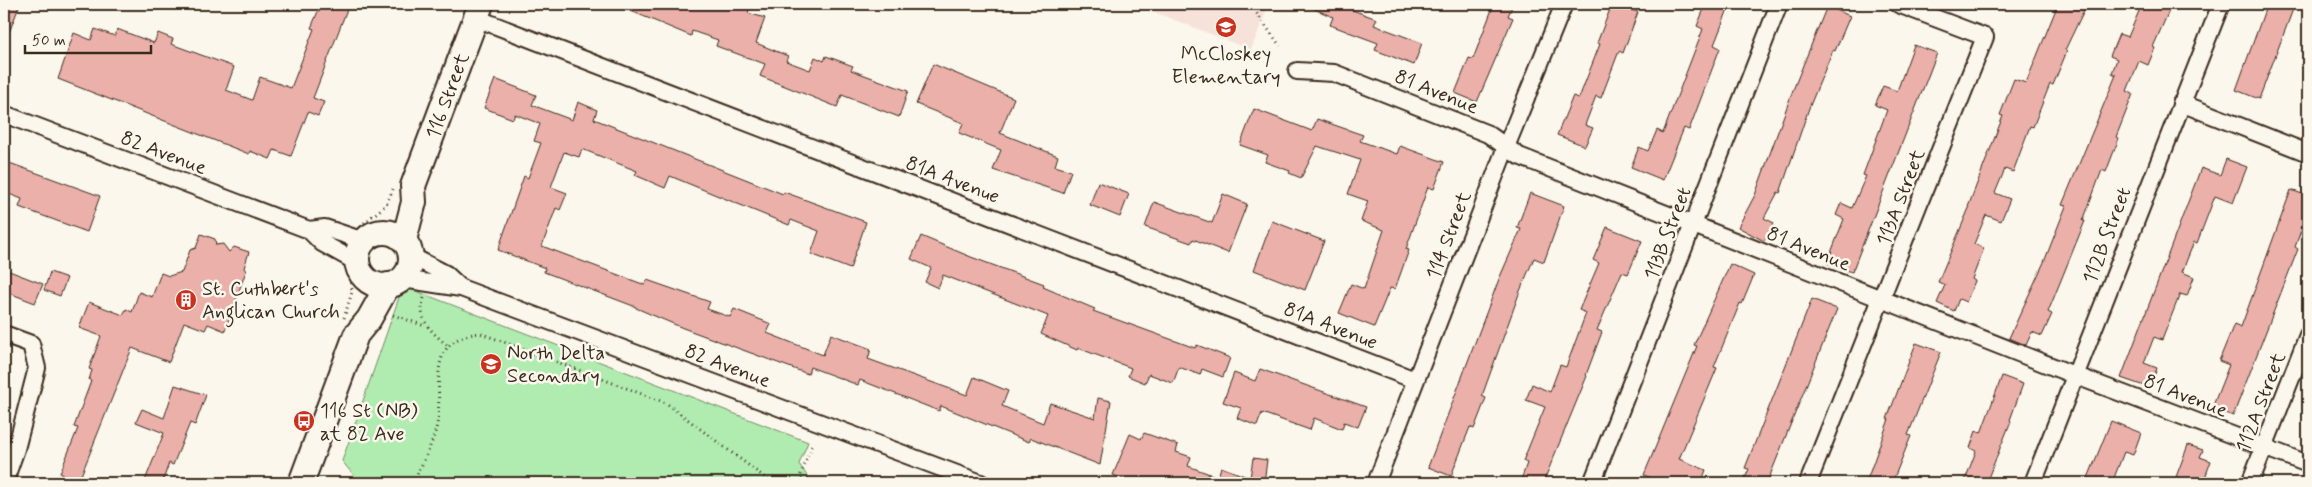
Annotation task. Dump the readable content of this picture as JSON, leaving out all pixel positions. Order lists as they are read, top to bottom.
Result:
{
  "streets": {
    "street": [
      "81 Avenue",
      "116 Street",
      "82 Avenue",
      "81A Avenue",
      "113A Street",
      "113B Street",
      "114 Street",
      "112B Street",
      "112A Street"
    ]
  },
  "crossings": [
    ["81 Avenue", "113A Street"],
    ["81 Avenue", "113B Street"],
    ["81 Avenue", "114 Street"],
    ["81 Avenue", "112B Street"],
    ["81 Avenue", "112A Street"],
    ["116 Street", "82 Avenue"],
    ["116 Street", "81A Avenue"],
    ["81A Avenue", "114 Street"]
  ],
  "places": {
    "school or university": ["McCloskey Elementary", "North Delta Secondary"],
    "building": ["St. Cuthbert's Anglican Church"],
    "bus stop": ["116 St (NB) at 82 Ave"]
  },
  "scale_bar": "50 m"
}
